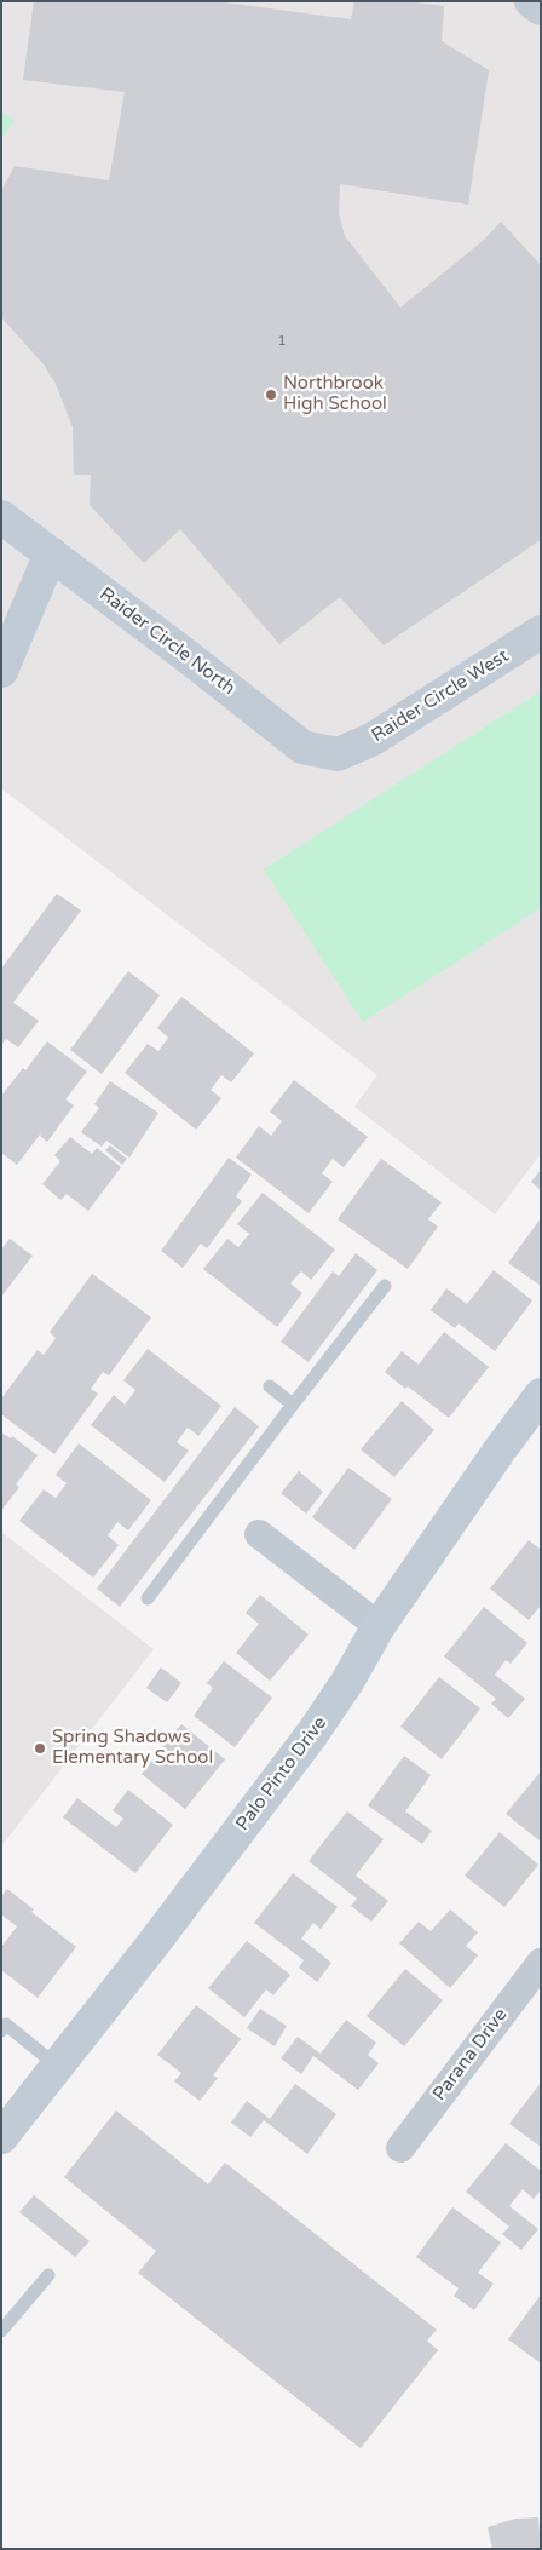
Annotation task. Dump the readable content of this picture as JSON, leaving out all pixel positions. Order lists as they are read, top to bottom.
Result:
{
  "streets": {
    "street": [
      "Raider Circle North",
      "Raider Circle West",
      "Palo Pinto Drive",
      "Parana Drive"
    ]
  },
  "crossings": [
    ["Raider Circle North", "Raider Circle West"]
  ],
  "places": ["Northbrook High School", "Spring Shadows Elementary School"],
  "house_numbers": ["1"]
}
